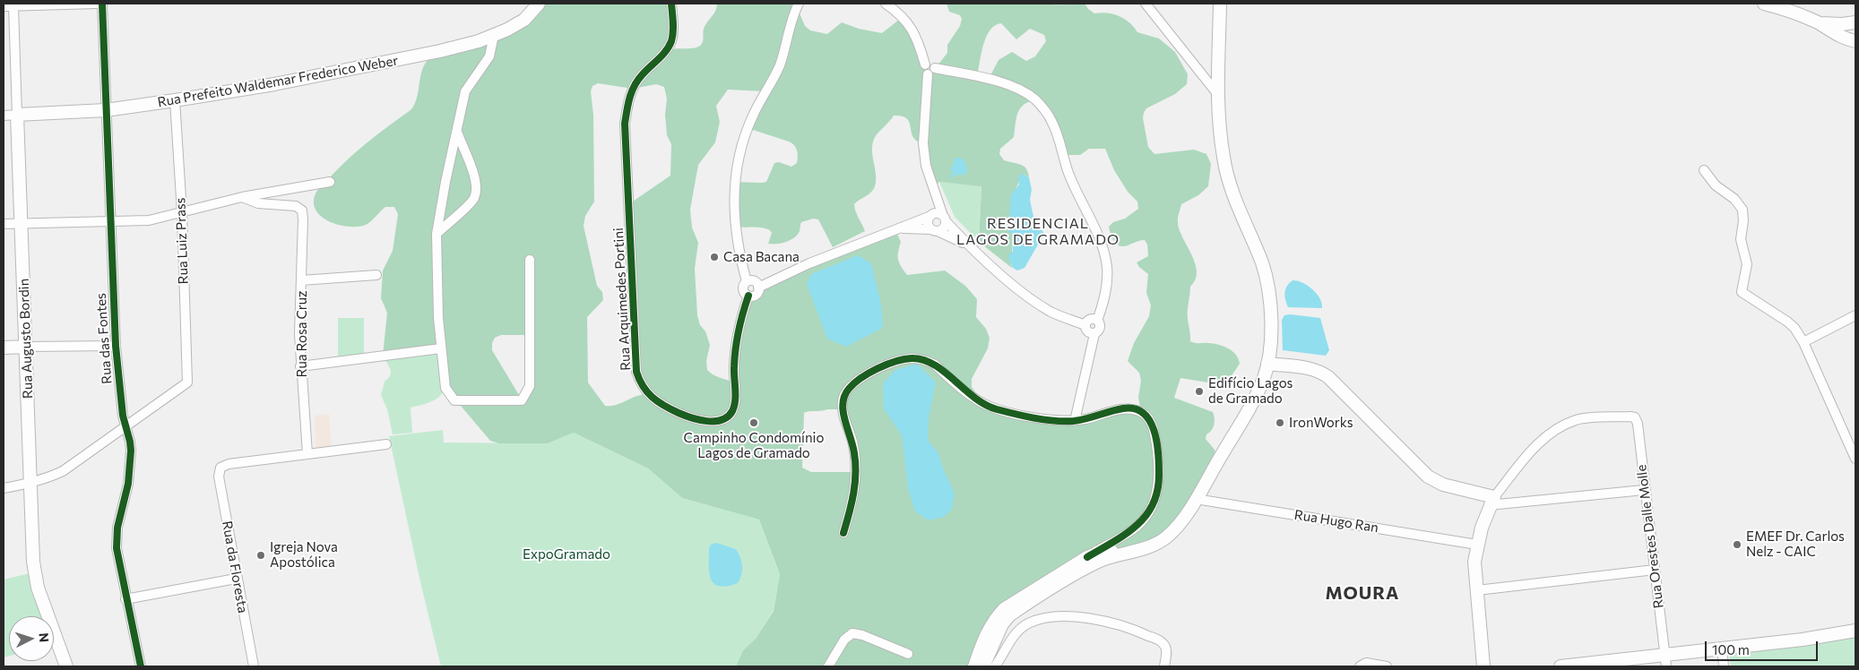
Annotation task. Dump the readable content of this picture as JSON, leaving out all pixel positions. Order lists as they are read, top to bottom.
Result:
{
  "streets": {
    "street": [
      "Rua Prefeito Waldemar Frederico Weber",
      "Rua Luiz Prass",
      "Rua Arquimedes Portini",
      "Rua Rosa Cruz",
      "Rua Augusto Bordin",
      "Rua das Fontes",
      "Rua Hugo Ran",
      "Rua Orestes Dalle Molle",
      "Rua da Floresta"
    ]
  },
  "crossings": [
    ["Rua Prefeito Waldemar Frederico Weber", "Rua Luiz Prass"],
    ["Rua Prefeito Waldemar Frederico Weber", "Rua Augusto Bordin"],
    ["Rua Prefeito Waldemar Frederico Weber", "Rua das Fontes"],
    ["Rua Luiz Prass", "Rua das Fontes"],
    ["Rua Rosa Cruz", "Rua da Floresta"]
  ],
  "districts": ["RESIDENCIAL LAGOS DE GRAMADO", "MOURA"],
  "parks": ["ExpoGramado"],
  "places": [
    "Casa Bacana",
    "Edifício Lagos de Gramado",
    "Campinho Condomínio Lagos de Gramado",
    "IronWorks",
    "EMEF Dr. Carlos Nelz - CAIC",
    "Igreja Nova Apostólica"
  ],
  "scale_bar": "100 m",
  "north": "right"
}
